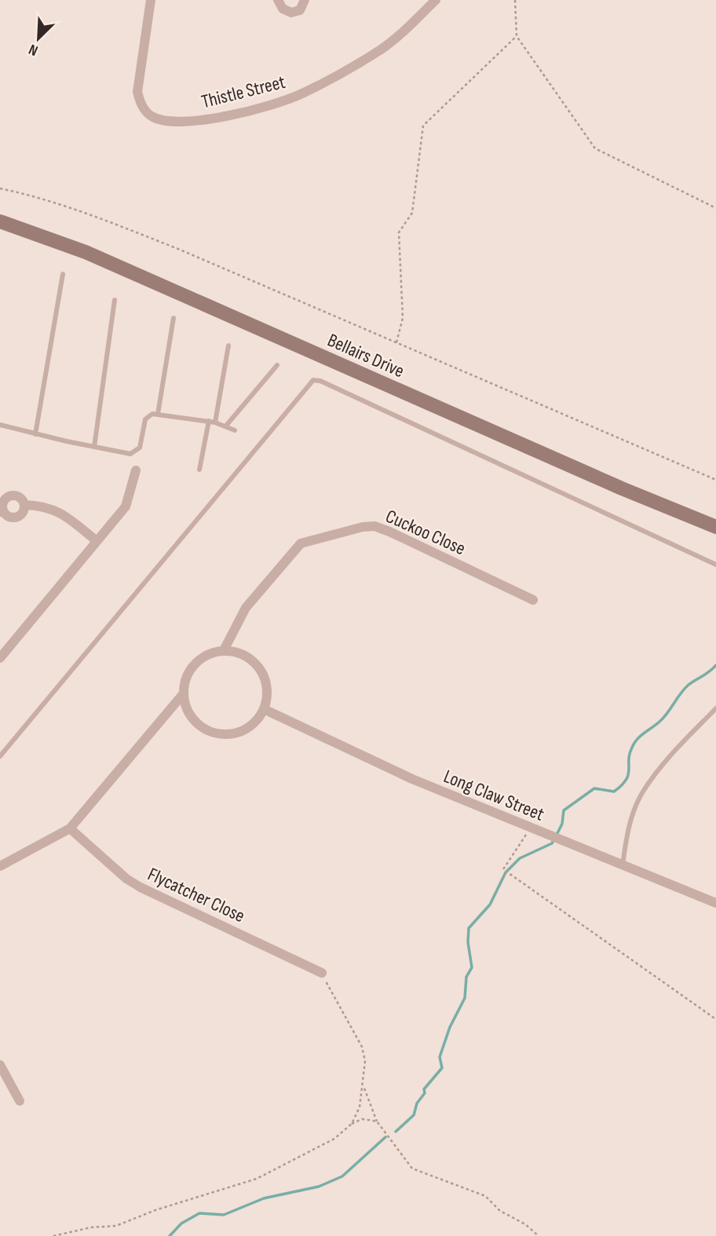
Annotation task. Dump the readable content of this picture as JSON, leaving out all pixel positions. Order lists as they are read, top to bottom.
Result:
{
  "streets": {
    "street": [
      "Thistle Street",
      "Bellairs Drive",
      "Cuckoo Close",
      "Long Claw Street",
      "Flycatcher Close"
    ]
  },
  "crossings": [
    ["Cuckoo Close", "Long Claw Street"]
  ],
  "north": "bottom left"
}
